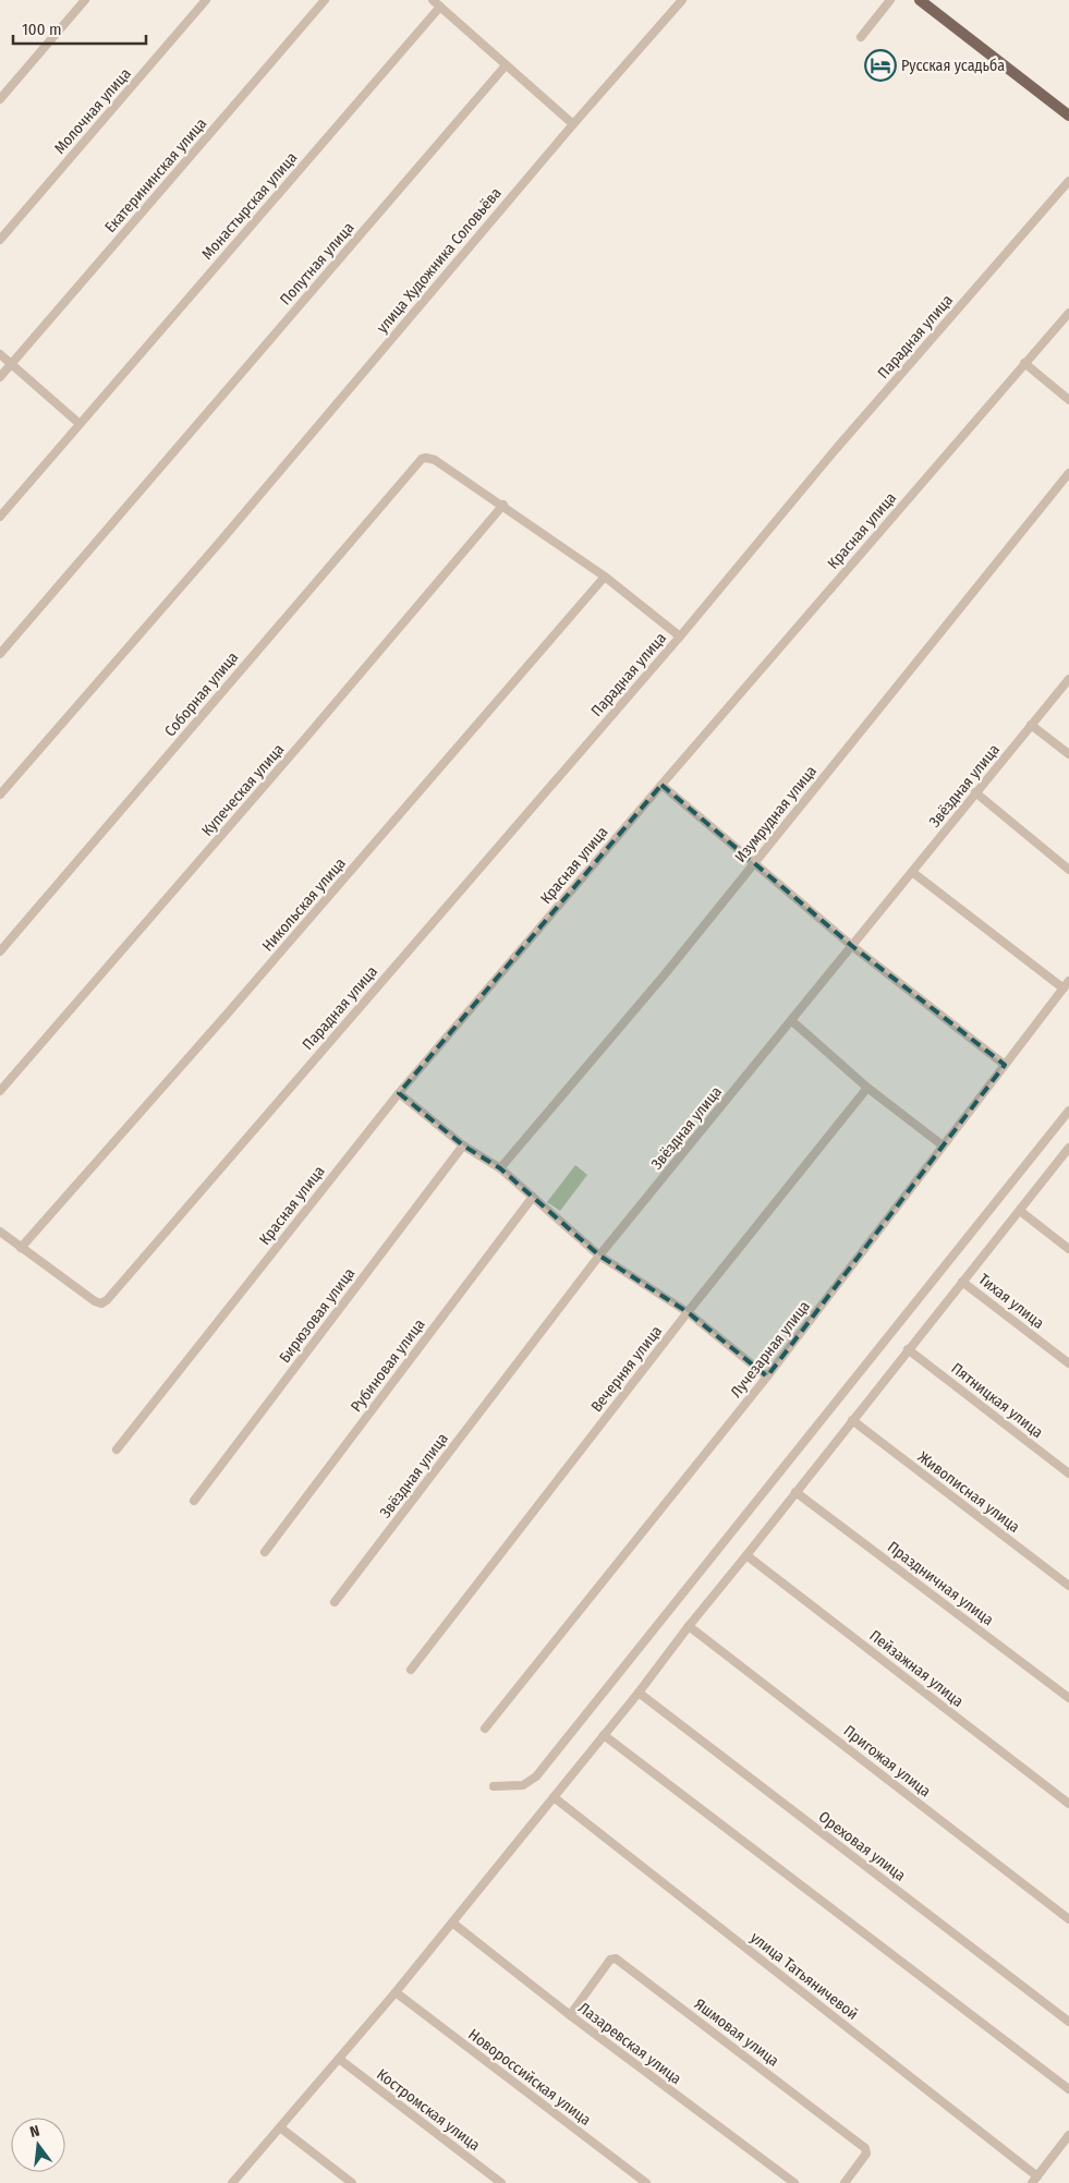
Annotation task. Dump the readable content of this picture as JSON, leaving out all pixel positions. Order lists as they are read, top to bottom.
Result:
{
  "streets": {
    "street": [
      "Молочная улица",
      "Екатерининская улица",
      "Монастырская улица",
      "улица Художника Соловьёва",
      "Попутная улица",
      "Парадная улица",
      "Красная улица",
      "Соборная улица",
      "Звёздная улица",
      "Купеческая улица",
      "Изумрудная улица",
      "Никольская улица",
      "Тихая улица",
      "Бирюзовая улица",
      "Лучезарная улица",
      "Рубиновая улица",
      "Вечерняя улица",
      "Пятницкая улица",
      "Живописная улица",
      "Праздничная улица",
      "Пейзажная улица",
      "Пригожая улица",
      "Ореховая улица",
      "улица Татьяничевой",
      "Яшмовая улица",
      "Лазаревская улица",
      "Новороссийская улица",
      "Костромская улица"
    ]
  },
  "crossings": [
    ["Парадная улица", "Соборная улица"],
    ["Парадная улица", "Купеческая улица"],
    ["Парадная улица", "Никольская улица"],
    ["Яшмовая улица", "Лазаревская улица"]
  ],
  "places": {
    "hotel": ["Русская усадьба"]
  },
  "scale_bar": "100 m",
  "north": "top"
}
